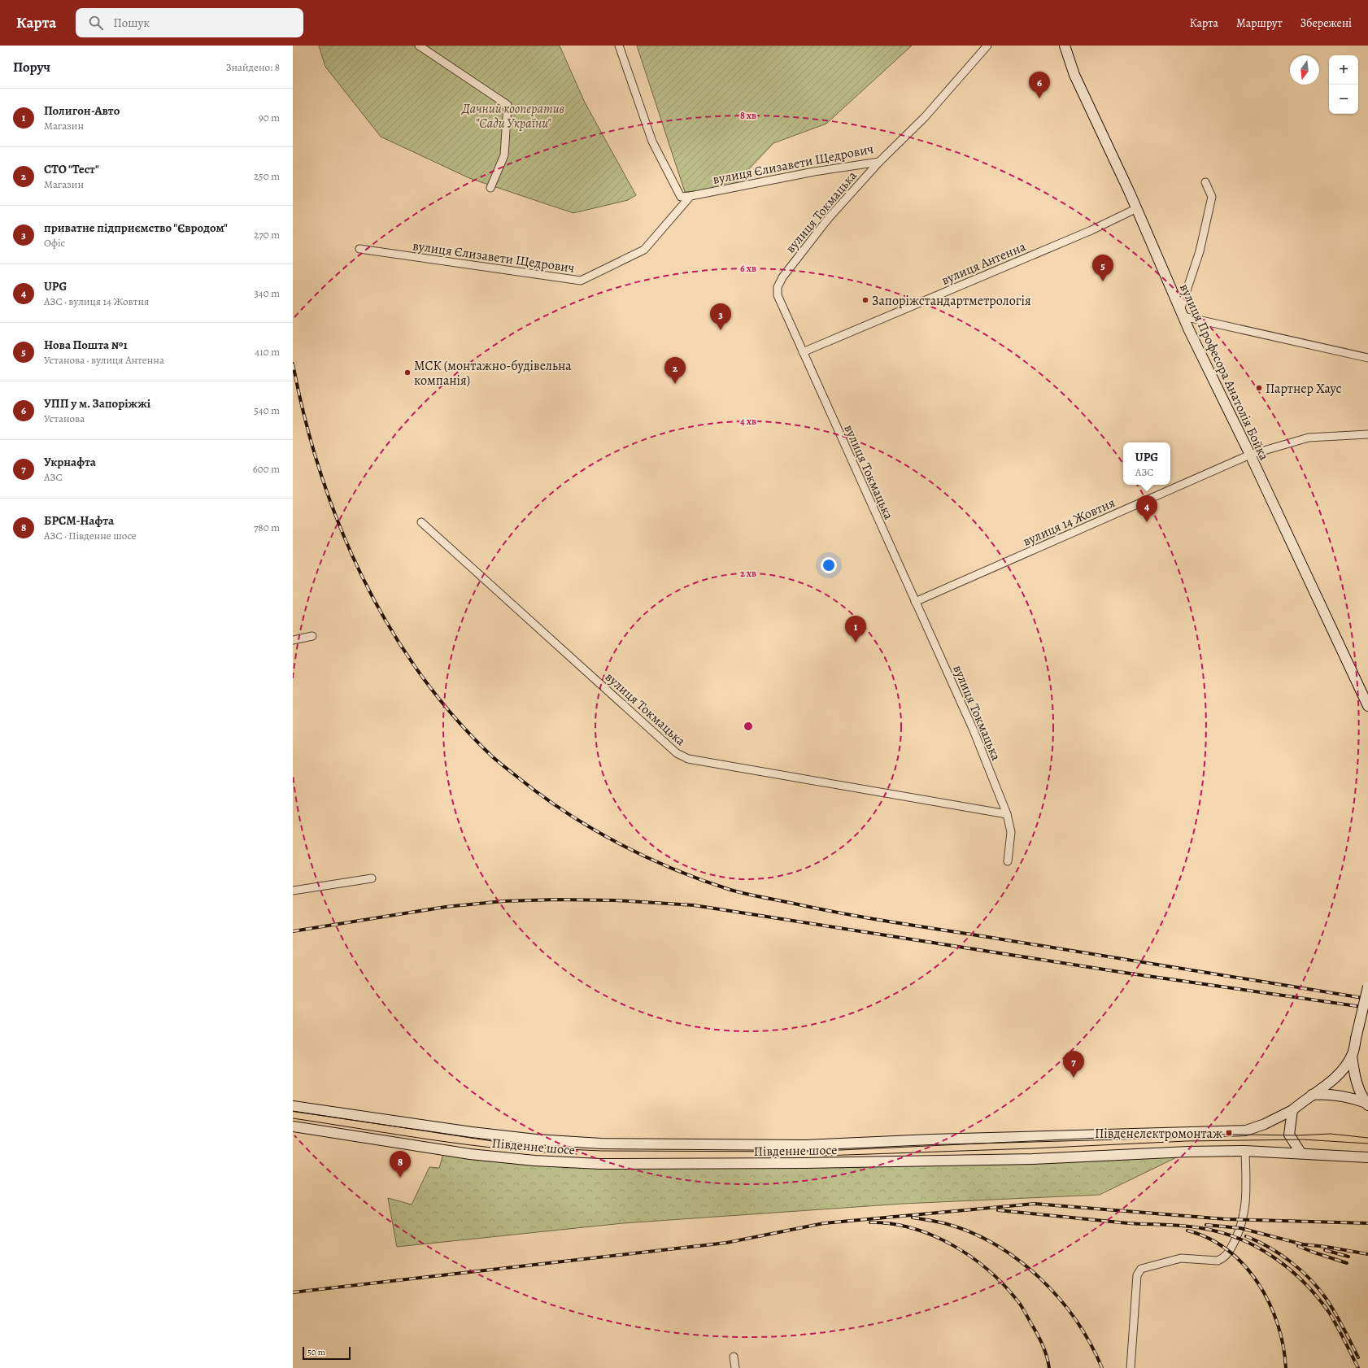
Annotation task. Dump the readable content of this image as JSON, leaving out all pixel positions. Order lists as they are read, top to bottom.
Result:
{
  "streets": {
    "main road": ["вулиця Професора Анатолія Бойка", "Південне шосе"],
    "street": [
      "вулиця Єлизавети Щедрович",
      "вулиця Токмацька",
      "вулиця Антенна",
      "вулиця 14 Жовтня"
    ]
  },
  "crossings": [
    ["вулиця Єлизавети Щедрович", "вулиця Токмацька"],
    ["вулиця Токмацька", "вулиця Антенна"],
    ["вулиця Токмацька", "вулиця 14 Жовтня"],
    ["вулиця Антенна", "вулиця Професора Анатолія Бойка"],
    ["вулиця Професора Анатолія Бойка", "вулиця 14 Жовтня"]
  ],
  "parks": ["Дачний кооператив \"Сади України\""],
  "places": {
    "other": ["Запоріжстандартметрологія", "МСК (монтажно-будівельна компанія)", "Партнер Хаус"],
    "transit": ["Південелектромонтаж"]
  },
  "scale_bar": "50 m",
  "north": "bottom",
  "page": {
    "header": "Карта",
    "search": "Пошук",
    "nav": ["Карта", "Маршрут", "Збережені"],
    "heading": ["Поруч", "Знайдено: 8"],
    "map_buttons": ["+", "−"],
    "pins": [
      "6",
      "5",
      "3",
      "2",
      "4",
      "1",
      "7",
      "8"
    ],
    "list": [
      {
        "mark": "1",
        "name": "Полигон-Авто",
        "note": "Магазин",
        "value": "90 m"
      },
      {
        "mark": "2",
        "name": "СТО \"Тест\"",
        "note": "Магазин",
        "value": "250 m"
      },
      {
        "mark": "3",
        "name": "приватне підприємство \"Євродом\"",
        "note": "Офіс",
        "value": "270 m"
      },
      {
        "mark": "4",
        "name": "UPG",
        "note": "АЗС · вулиця 14 Жовтня",
        "value": "340 m"
      },
      {
        "mark": "5",
        "name": "Нова Пошта №1",
        "note": "Установа · вулиця Антенна",
        "value": "410 m"
      },
      {
        "mark": "6",
        "name": "УПП у м. Запоріжжі",
        "note": "Установа",
        "value": "540 m"
      },
      {
        "mark": "7",
        "name": "Укрнафта",
        "note": "АЗС",
        "value": "600 m"
      },
      {
        "mark": "8",
        "name": "БРСМ-Нафта",
        "note": "АЗС · Південне шосе",
        "value": "780 m"
      }
    ],
    "popup": ["UPG", "АЗС"],
    "scale": "50 m"
  },
  "rings": [
    "8 хв",
    "6 хв",
    "4 хв",
    "2 хв"
  ]
}
